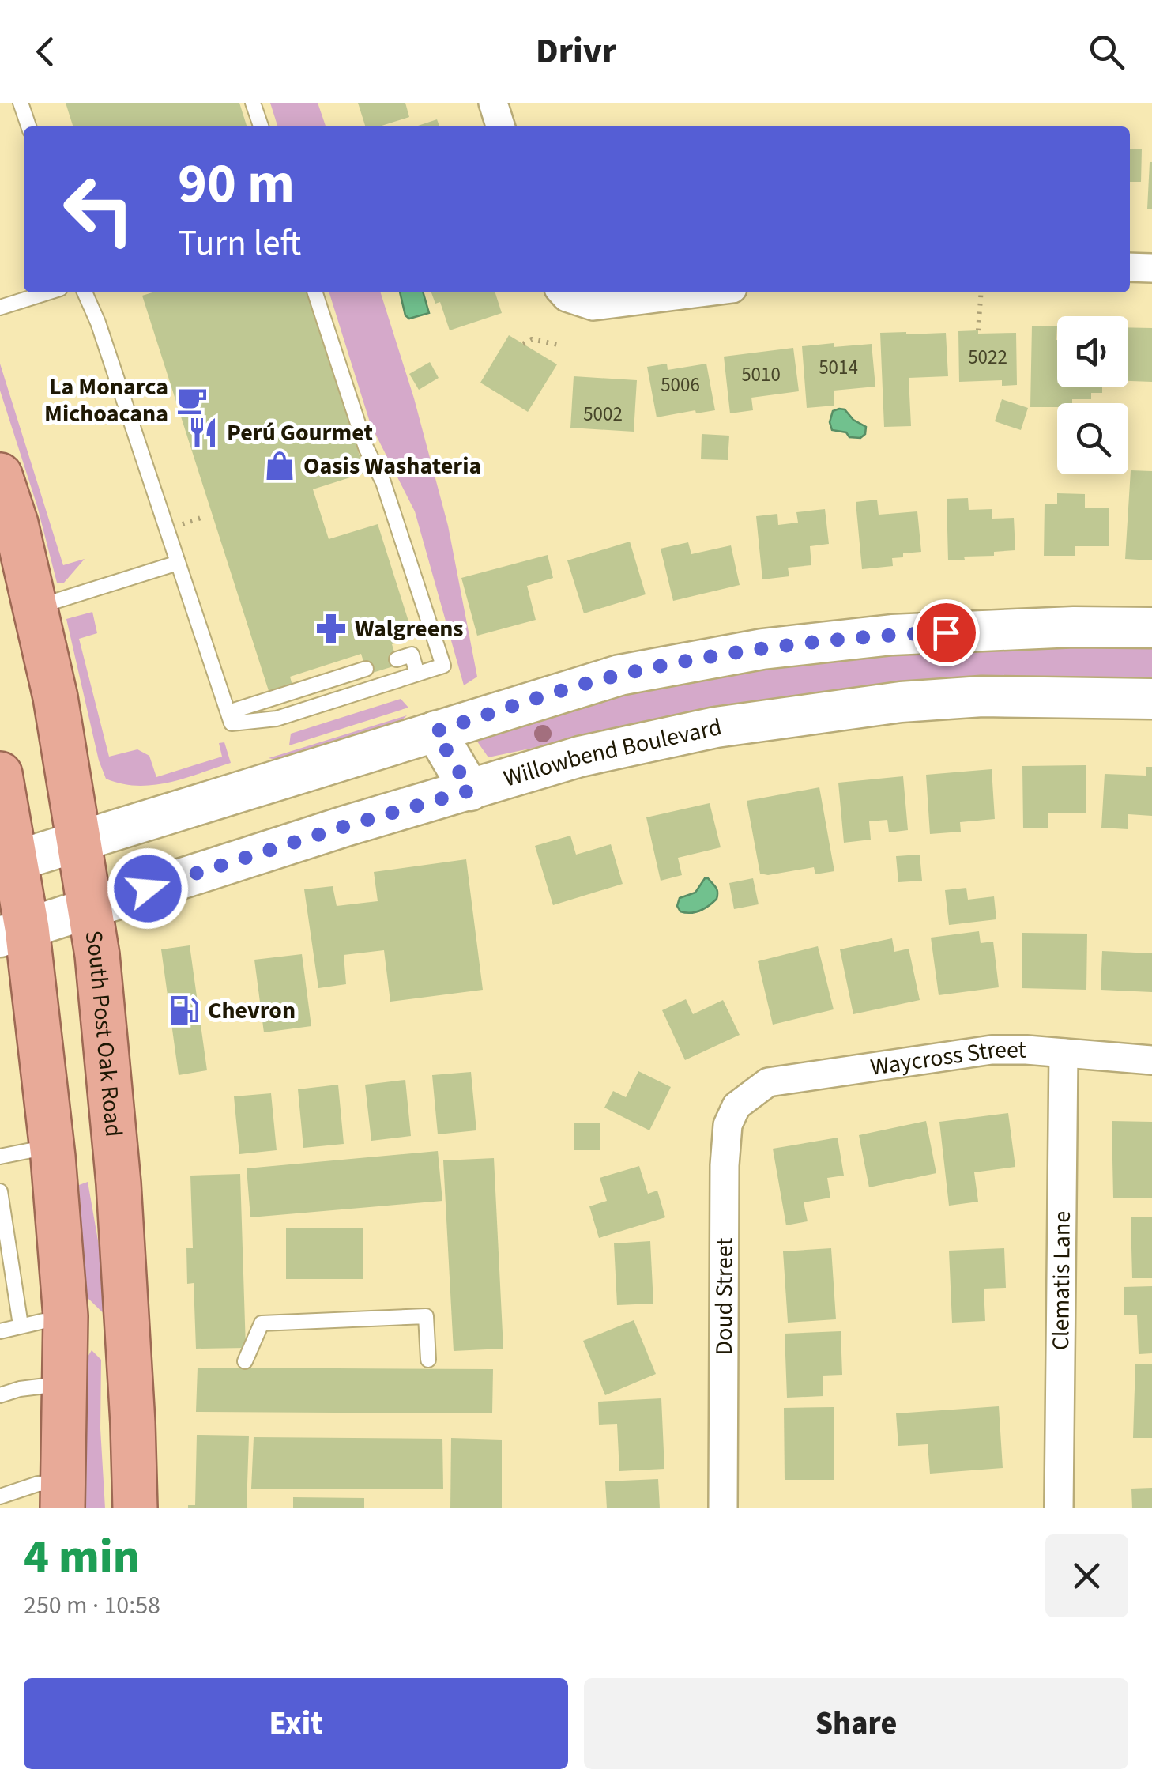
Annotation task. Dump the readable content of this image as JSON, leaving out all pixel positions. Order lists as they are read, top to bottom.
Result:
{
  "streets": {
    "highway": ["South Post Oak Road"],
    "main road": ["Willowbend Boulevard"],
    "street": ["Waycross Street", "Clematis Lane", "Doud Street"]
  },
  "crossings": [
    ["Willowbend Boulevard", "South Post Oak Road"],
    ["Waycross Street", "Clematis Lane"],
    ["Waycross Street", "Doud Street"]
  ],
  "places": {
    "cafe": ["La Monarca Michoacana"],
    "restaurant": ["Perú Gourmet"],
    "shop": ["Oasis Washateria"],
    "pharmacy": ["Walgreens"],
    "fuel station": ["Chevron"]
  },
  "house_numbers": [
    "5022",
    "5014",
    "5010",
    "5006",
    "5002"
  ],
  "page": {
    "header": "Drivr",
    "turn": ["90 m", "Turn left"],
    "heading": ["4 min", "250 m · 10:58"],
    "buttons": ["Exit", "Share"]
  }
}
